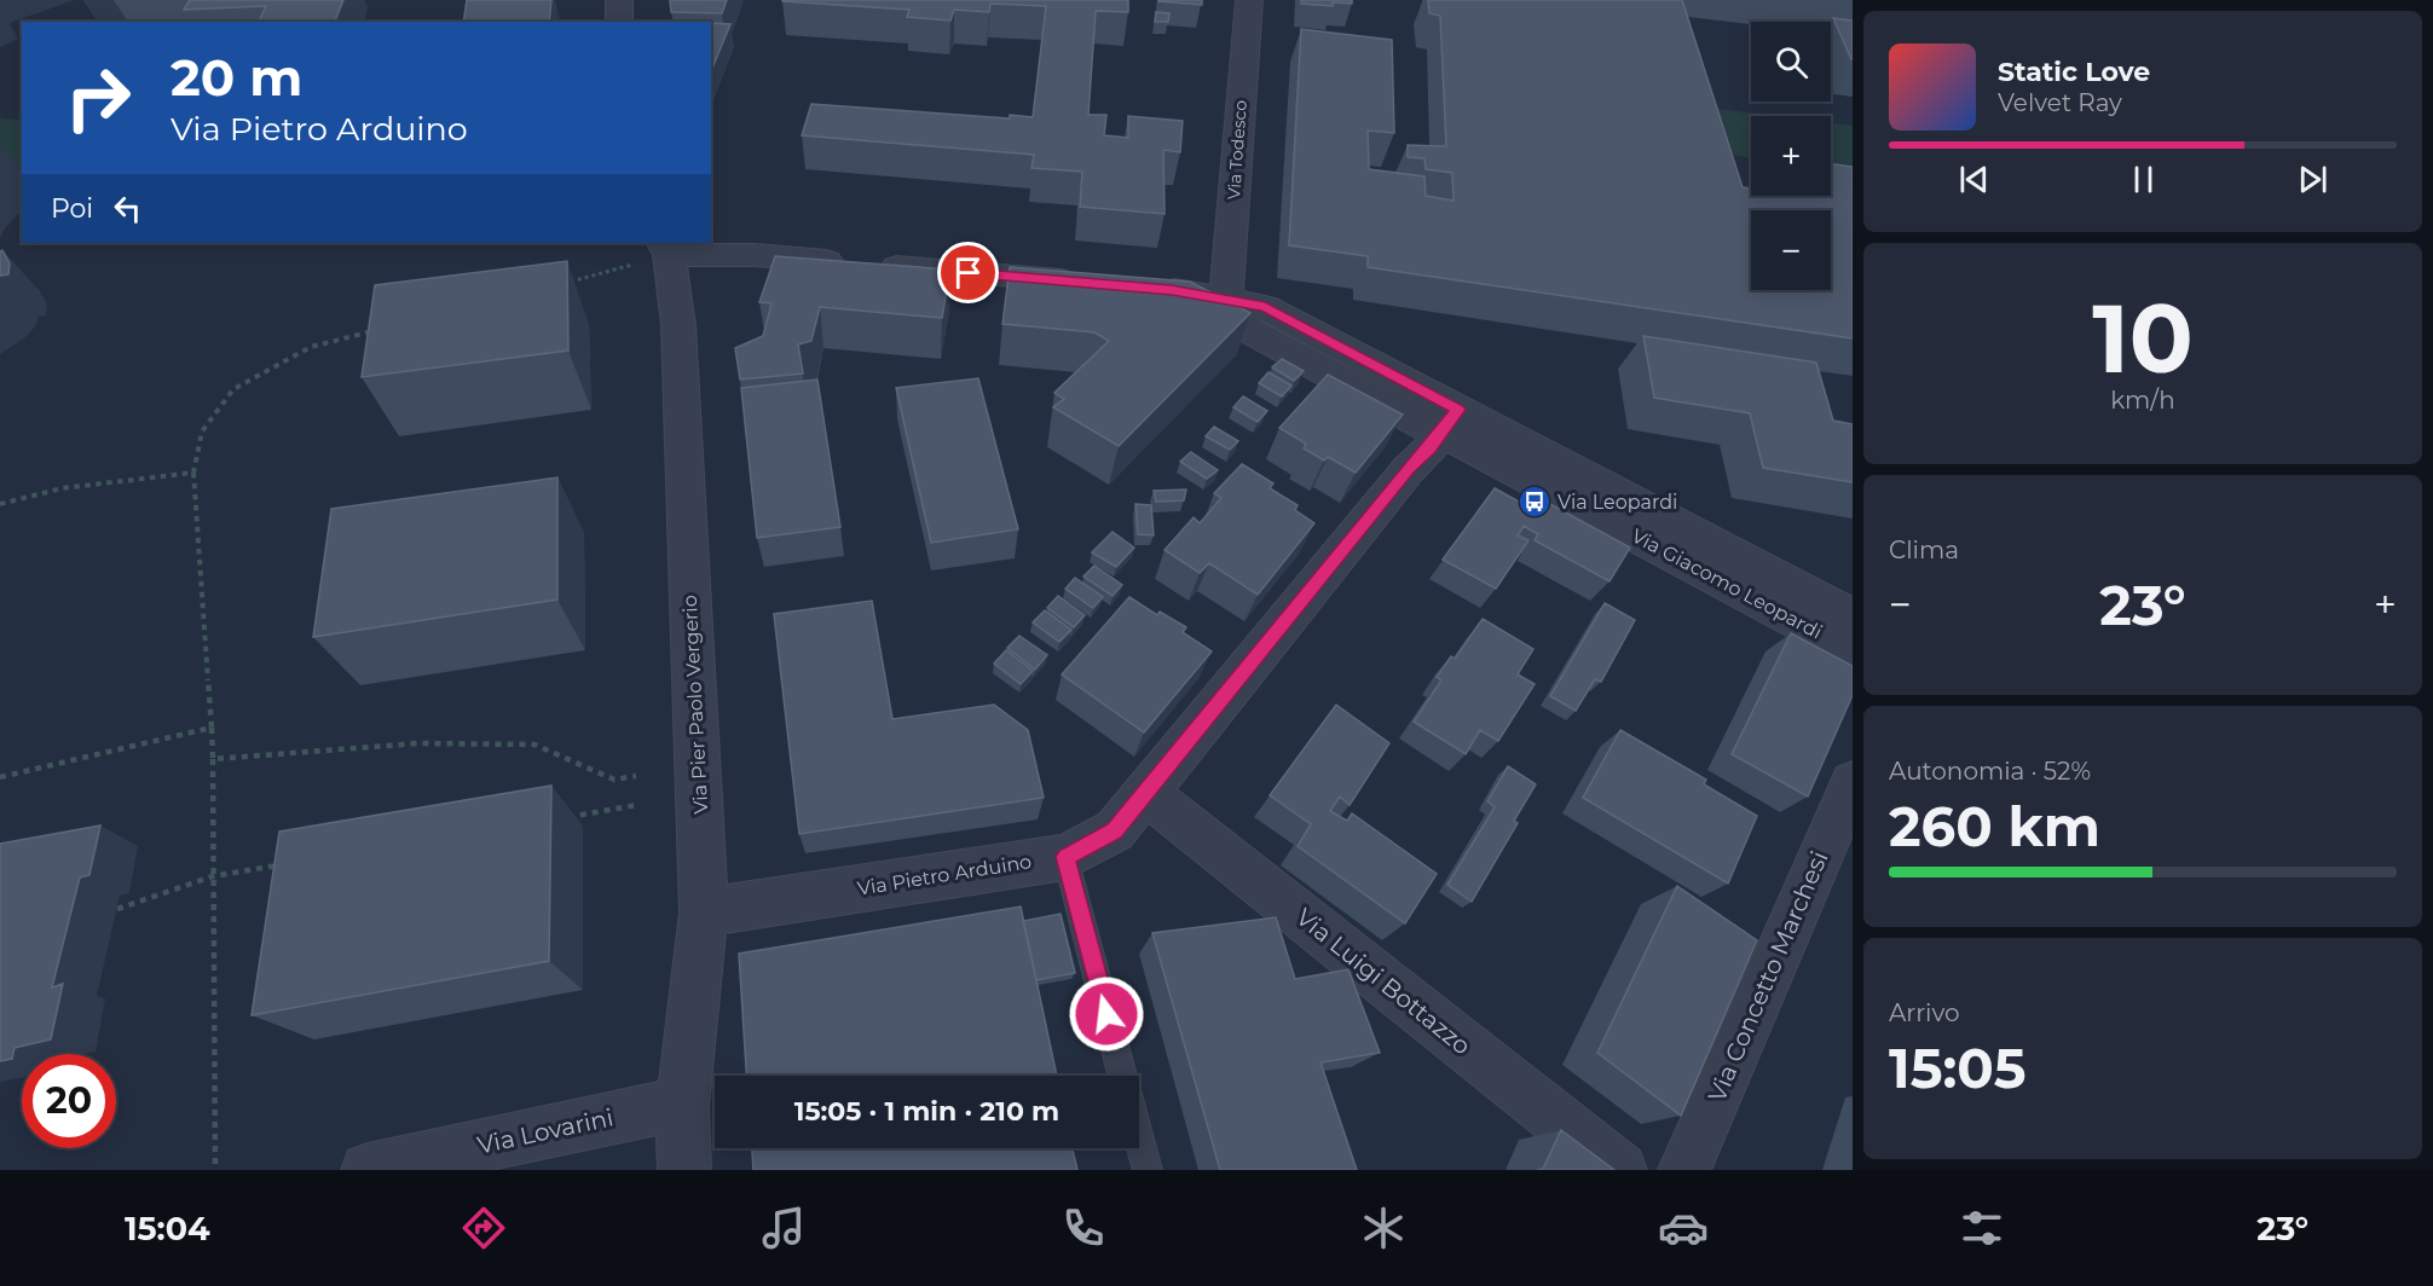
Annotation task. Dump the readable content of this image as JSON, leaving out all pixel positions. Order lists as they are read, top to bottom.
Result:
{
  "streets": {
    "street": [
      "Via Todesco",
      "Via Giacomo Leopardi",
      "Via Pier Paolo Vergerio",
      "Via Pietro Arduino",
      "Via Concetto Marchesi",
      "Via Luigi Bottazzo",
      "Via Lovarini"
    ]
  },
  "crossings": [
    ["Via Todesco", "Via Giacomo Leopardi"],
    ["Via Giacomo Leopardi", "Via Pietro Arduino"],
    ["Via Pier Paolo Vergerio", "Via Pietro Arduino"],
    ["Via Pier Paolo Vergerio", "Via Lovarini"],
    ["Via Pietro Arduino", "Via Luigi Bottazzo"]
  ],
  "places": {
    "bus stop": ["Via Leopardi"]
  },
  "page": {
    "map_buttons": ["+", "−"],
    "turn": ["20 m", "Via Pietro Arduino"],
    "song": ["Static Love", "Velvet Ray"],
    "then": "Poi",
    "tile": [
      ["10", "km/h"],
      "Clima",
      ["Autonomia · 52%", "260 km"],
      ["Arrivo", "15:05"]
    ],
    "heat": ["−", "23°", "+"],
    "limit": "20",
    "trip": "15:05 · 1 min · 210 m",
    "tabs": ["15:04", "23°"]
  }
}
